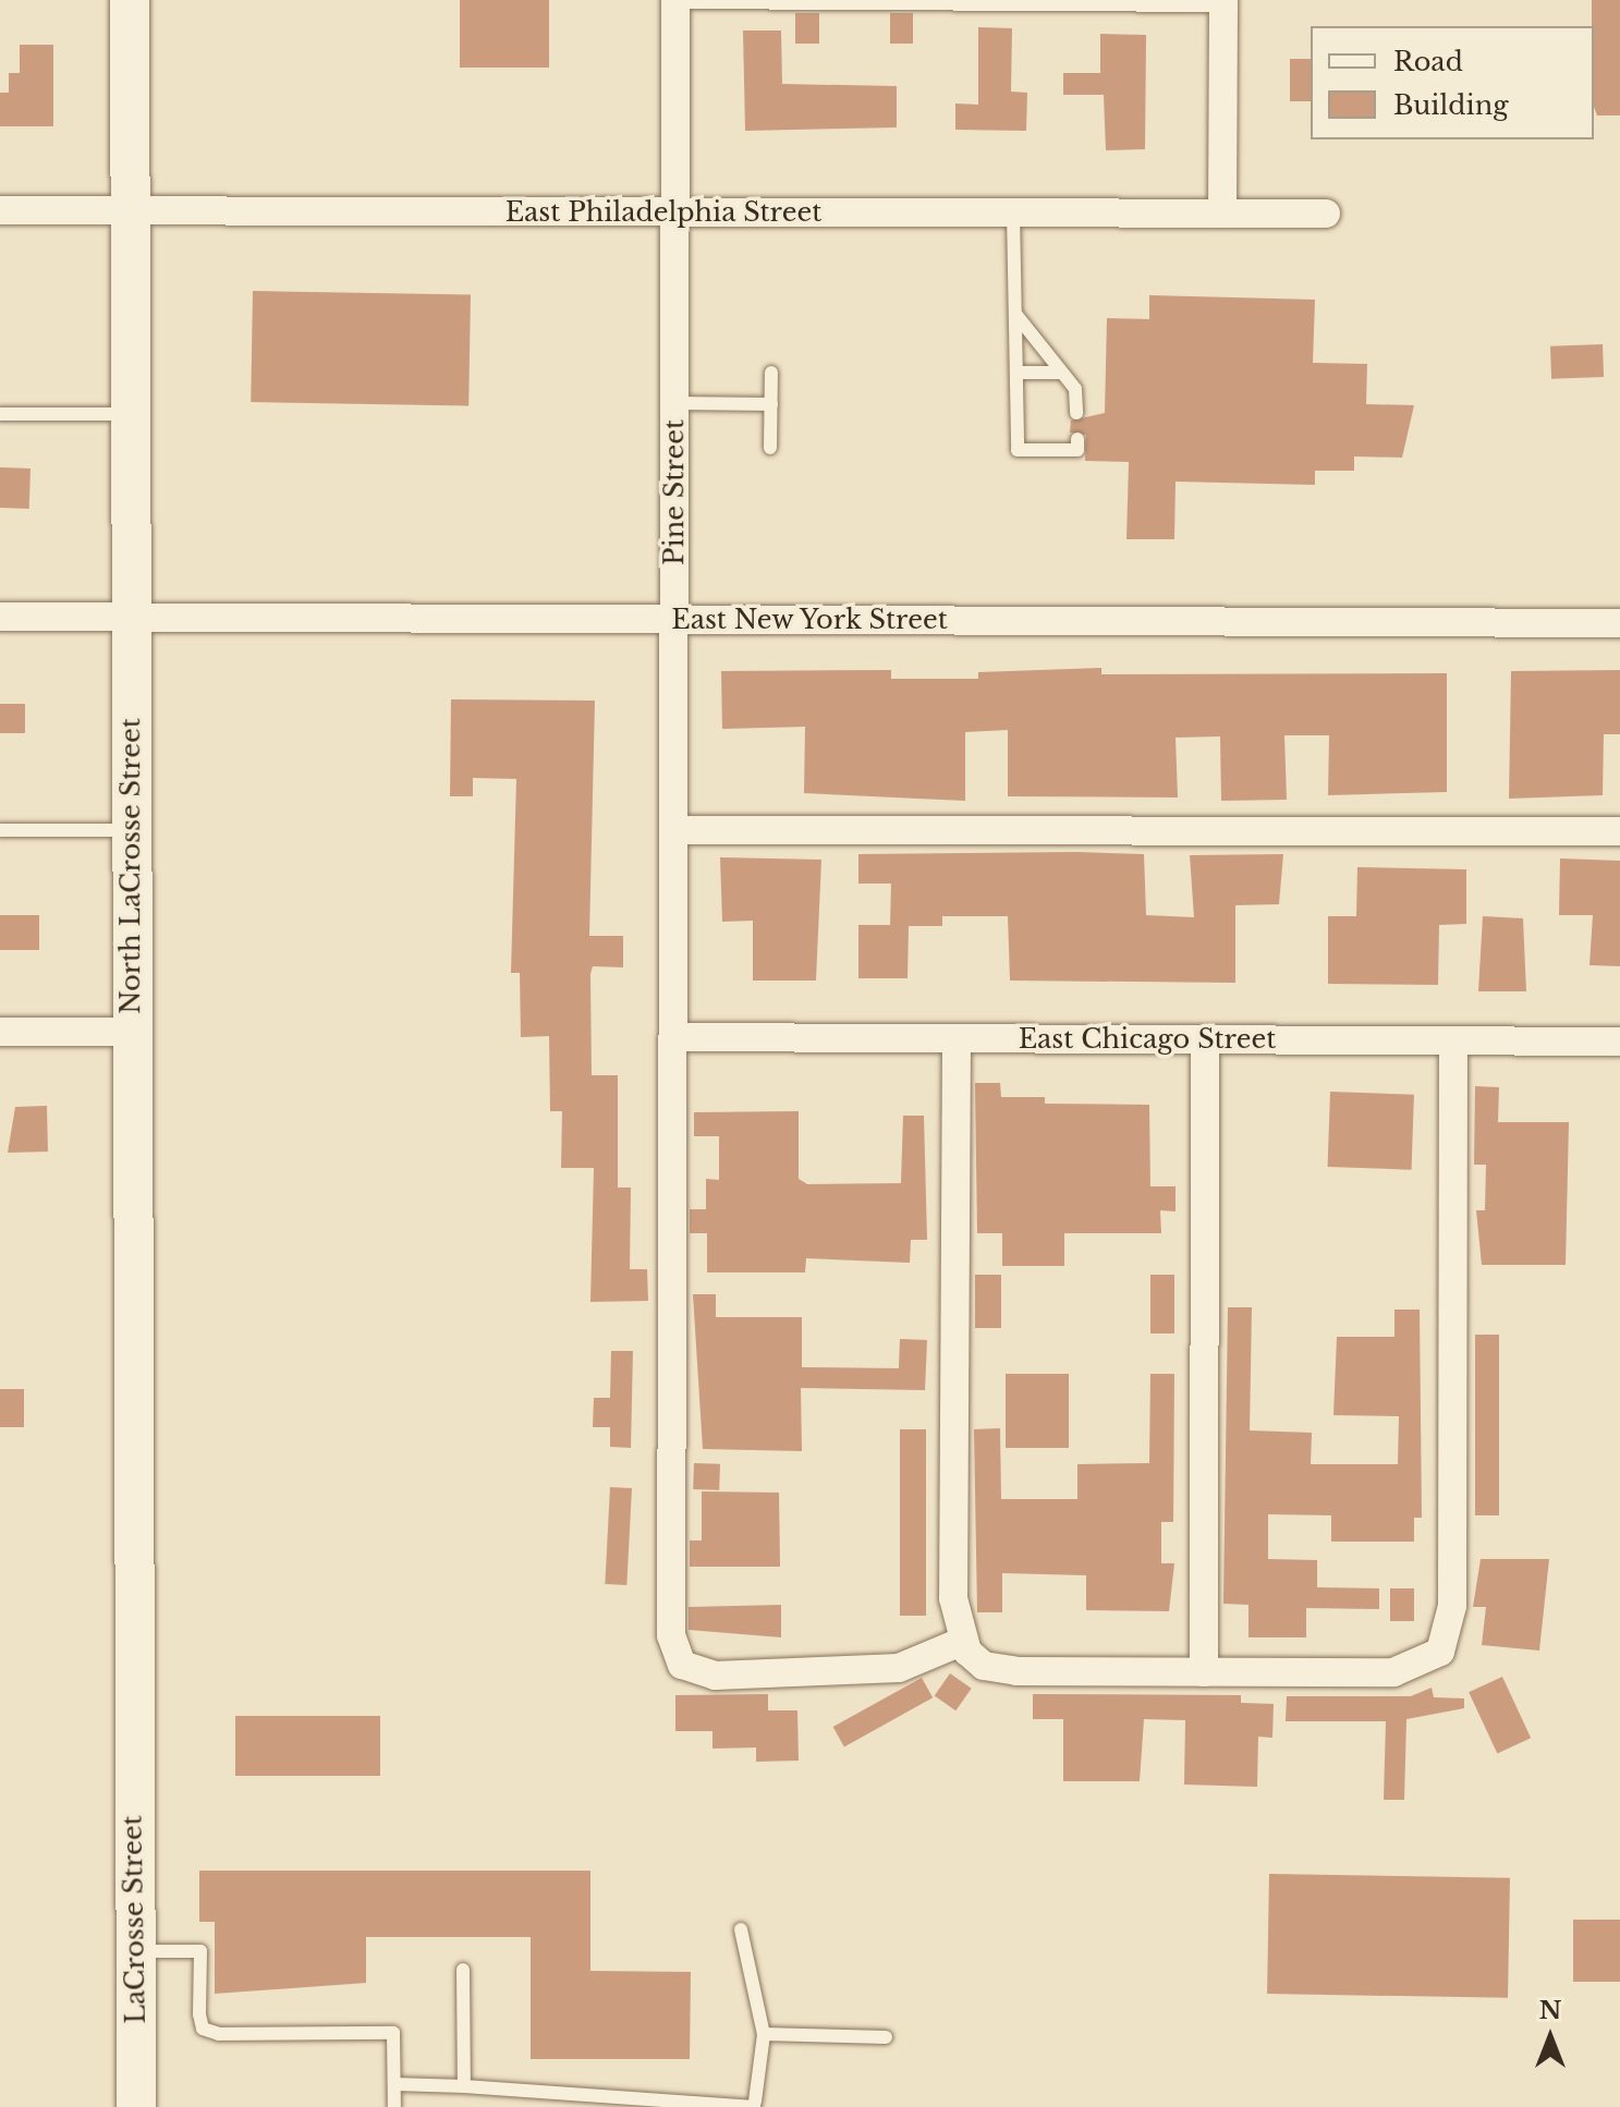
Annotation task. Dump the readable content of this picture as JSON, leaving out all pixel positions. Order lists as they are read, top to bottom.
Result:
{
  "streets": {
    "main road": ["North LaCrosse Street", "LaCrosse Street"],
    "street": [
      "East Philadelphia Street",
      "Pine Street",
      "East New York Street",
      "East Chicago Street"
    ]
  },
  "crossings": [
    ["East Philadelphia Street", "Pine Street"],
    ["East Philadelphia Street", "North LaCrosse Street"],
    ["Pine Street", "East New York Street"],
    ["Pine Street", "East Chicago Street"],
    ["East New York Street", "North LaCrosse Street"],
    ["North LaCrosse Street", "LaCrosse Street"]
  ],
  "legend": ["Road", "Building"],
  "north": "top"
}
